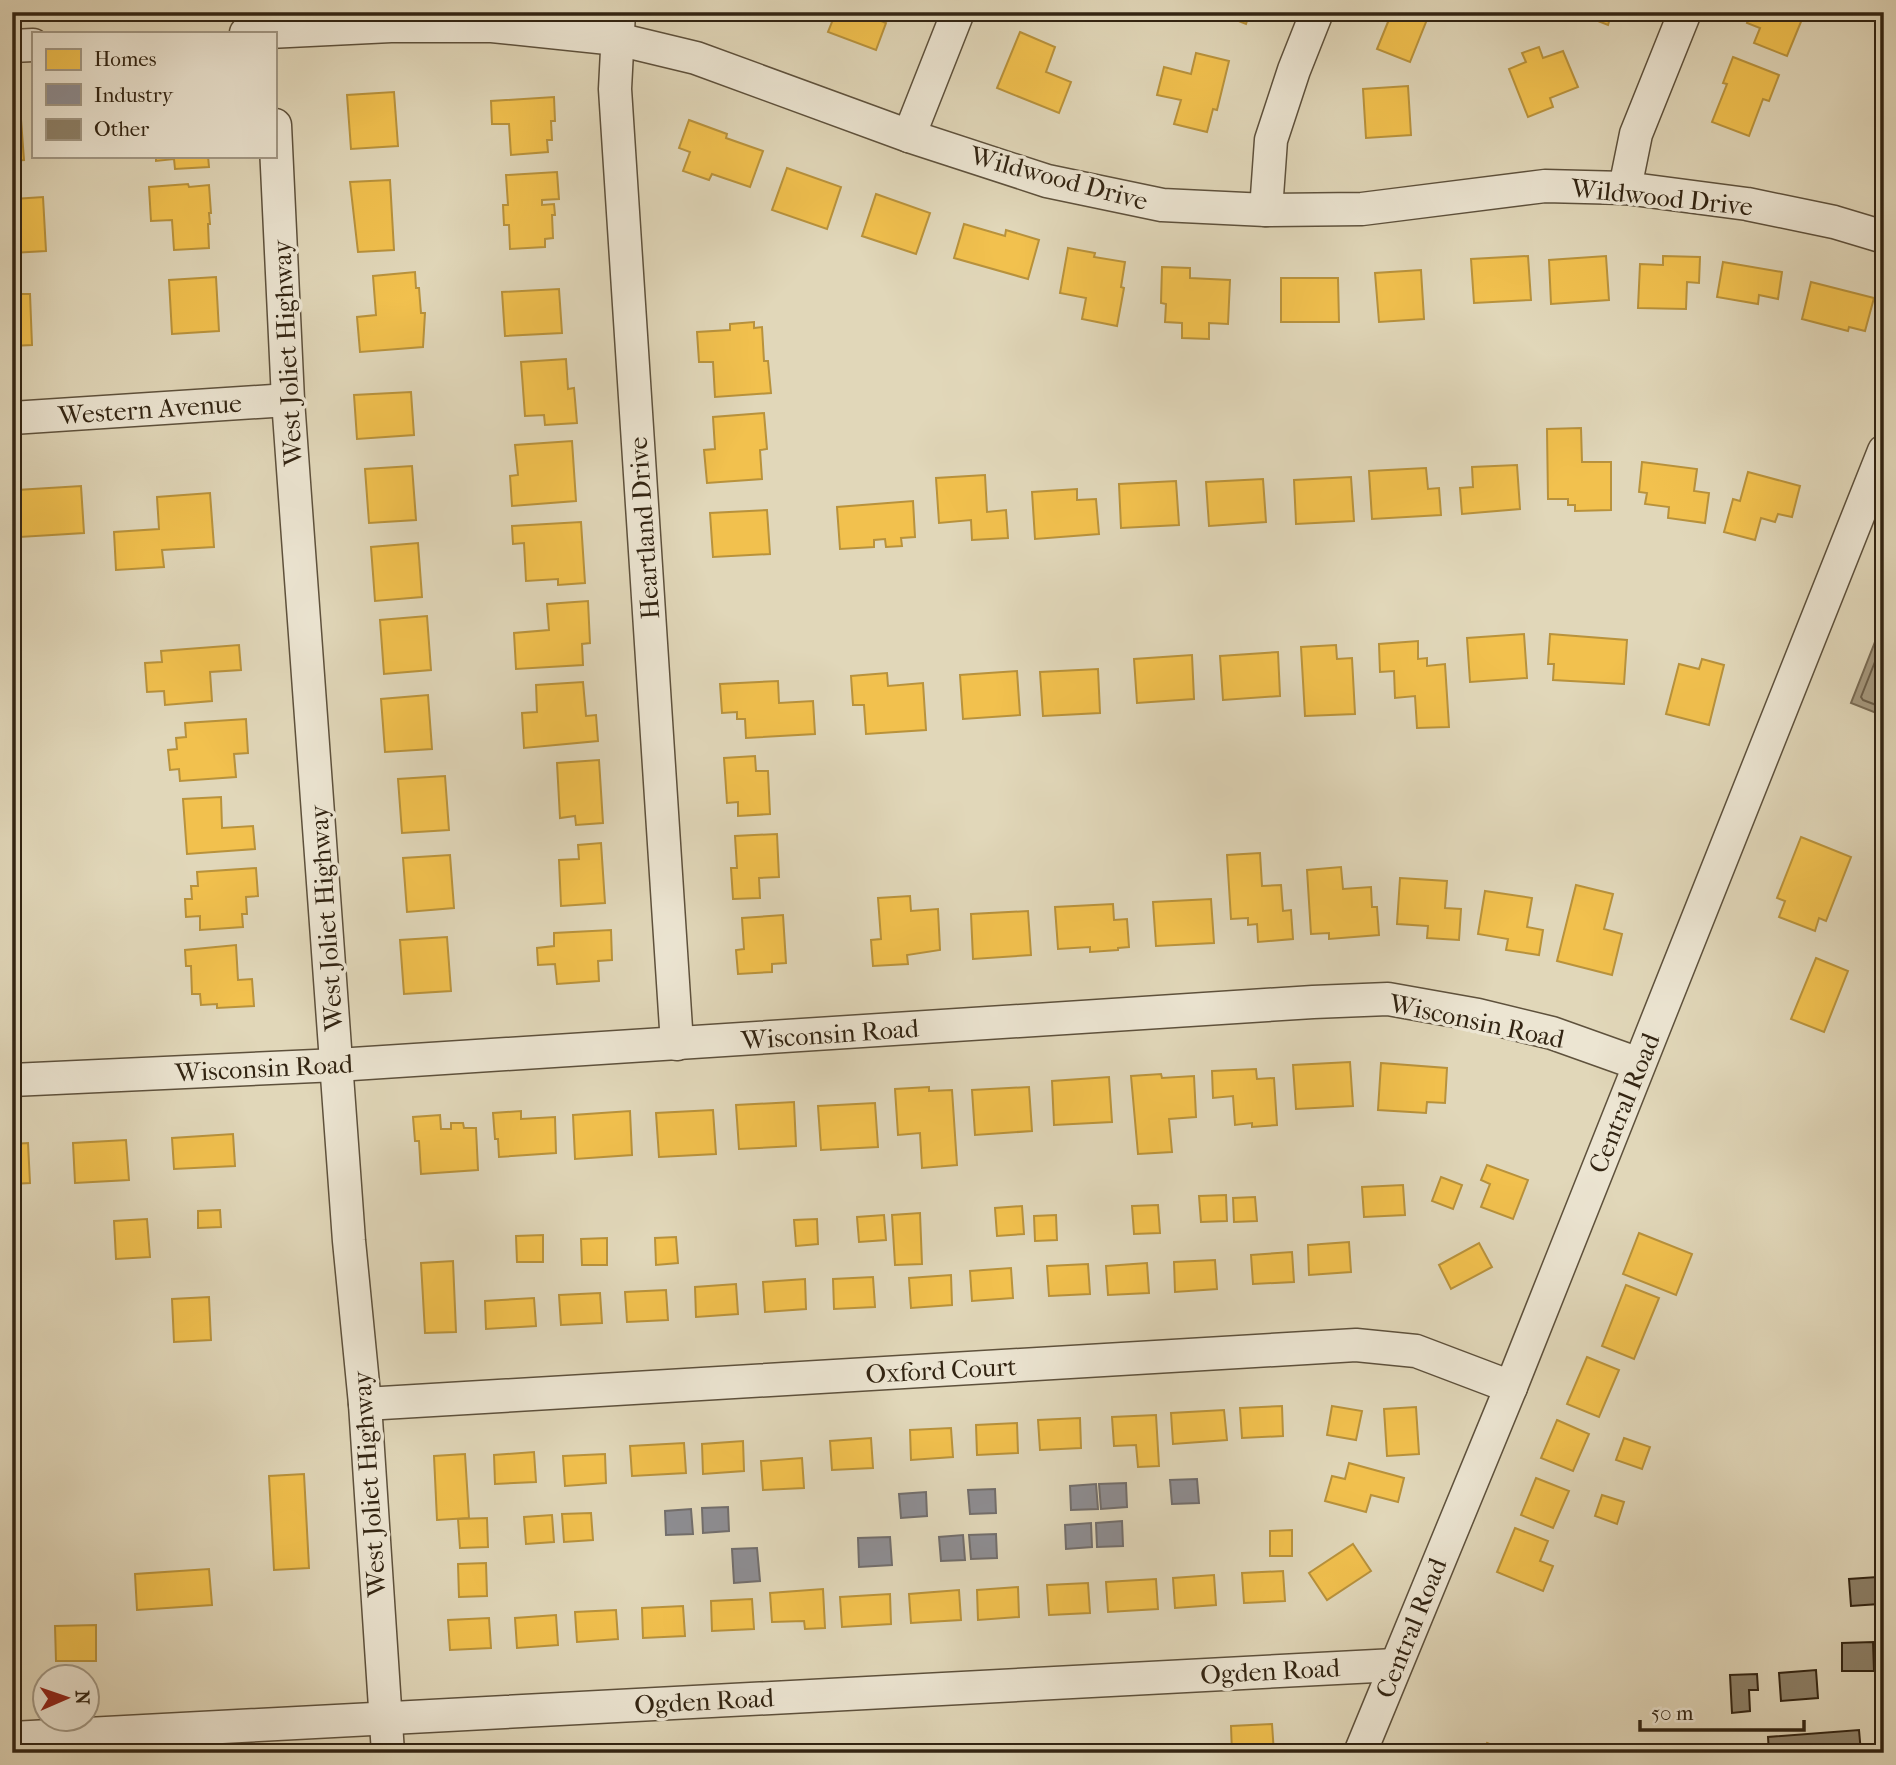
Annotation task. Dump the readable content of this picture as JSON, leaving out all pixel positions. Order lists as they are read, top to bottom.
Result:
{
  "streets": {
    "street": [
      "Wildwood Drive",
      "West Joliet Highway",
      "Western Avenue",
      "Heartland Drive",
      "Wisconsin Road",
      "Central Road",
      "Oxford Court",
      "Ogden Road"
    ]
  },
  "crossings": [
    ["Wildwood Drive", "Heartland Drive"],
    ["West Joliet Highway", "Western Avenue"],
    ["West Joliet Highway", "Wisconsin Road"],
    ["West Joliet Highway", "Oxford Court"],
    ["West Joliet Highway", "Ogden Road"],
    ["Heartland Drive", "Wisconsin Road"],
    ["Wisconsin Road", "Central Road"],
    ["Central Road", "Oxford Court"],
    ["Central Road", "Ogden Road"]
  ],
  "legend": ["Homes", "Industry", "Other"],
  "scale_bar": "50 m",
  "north": "right"
}
